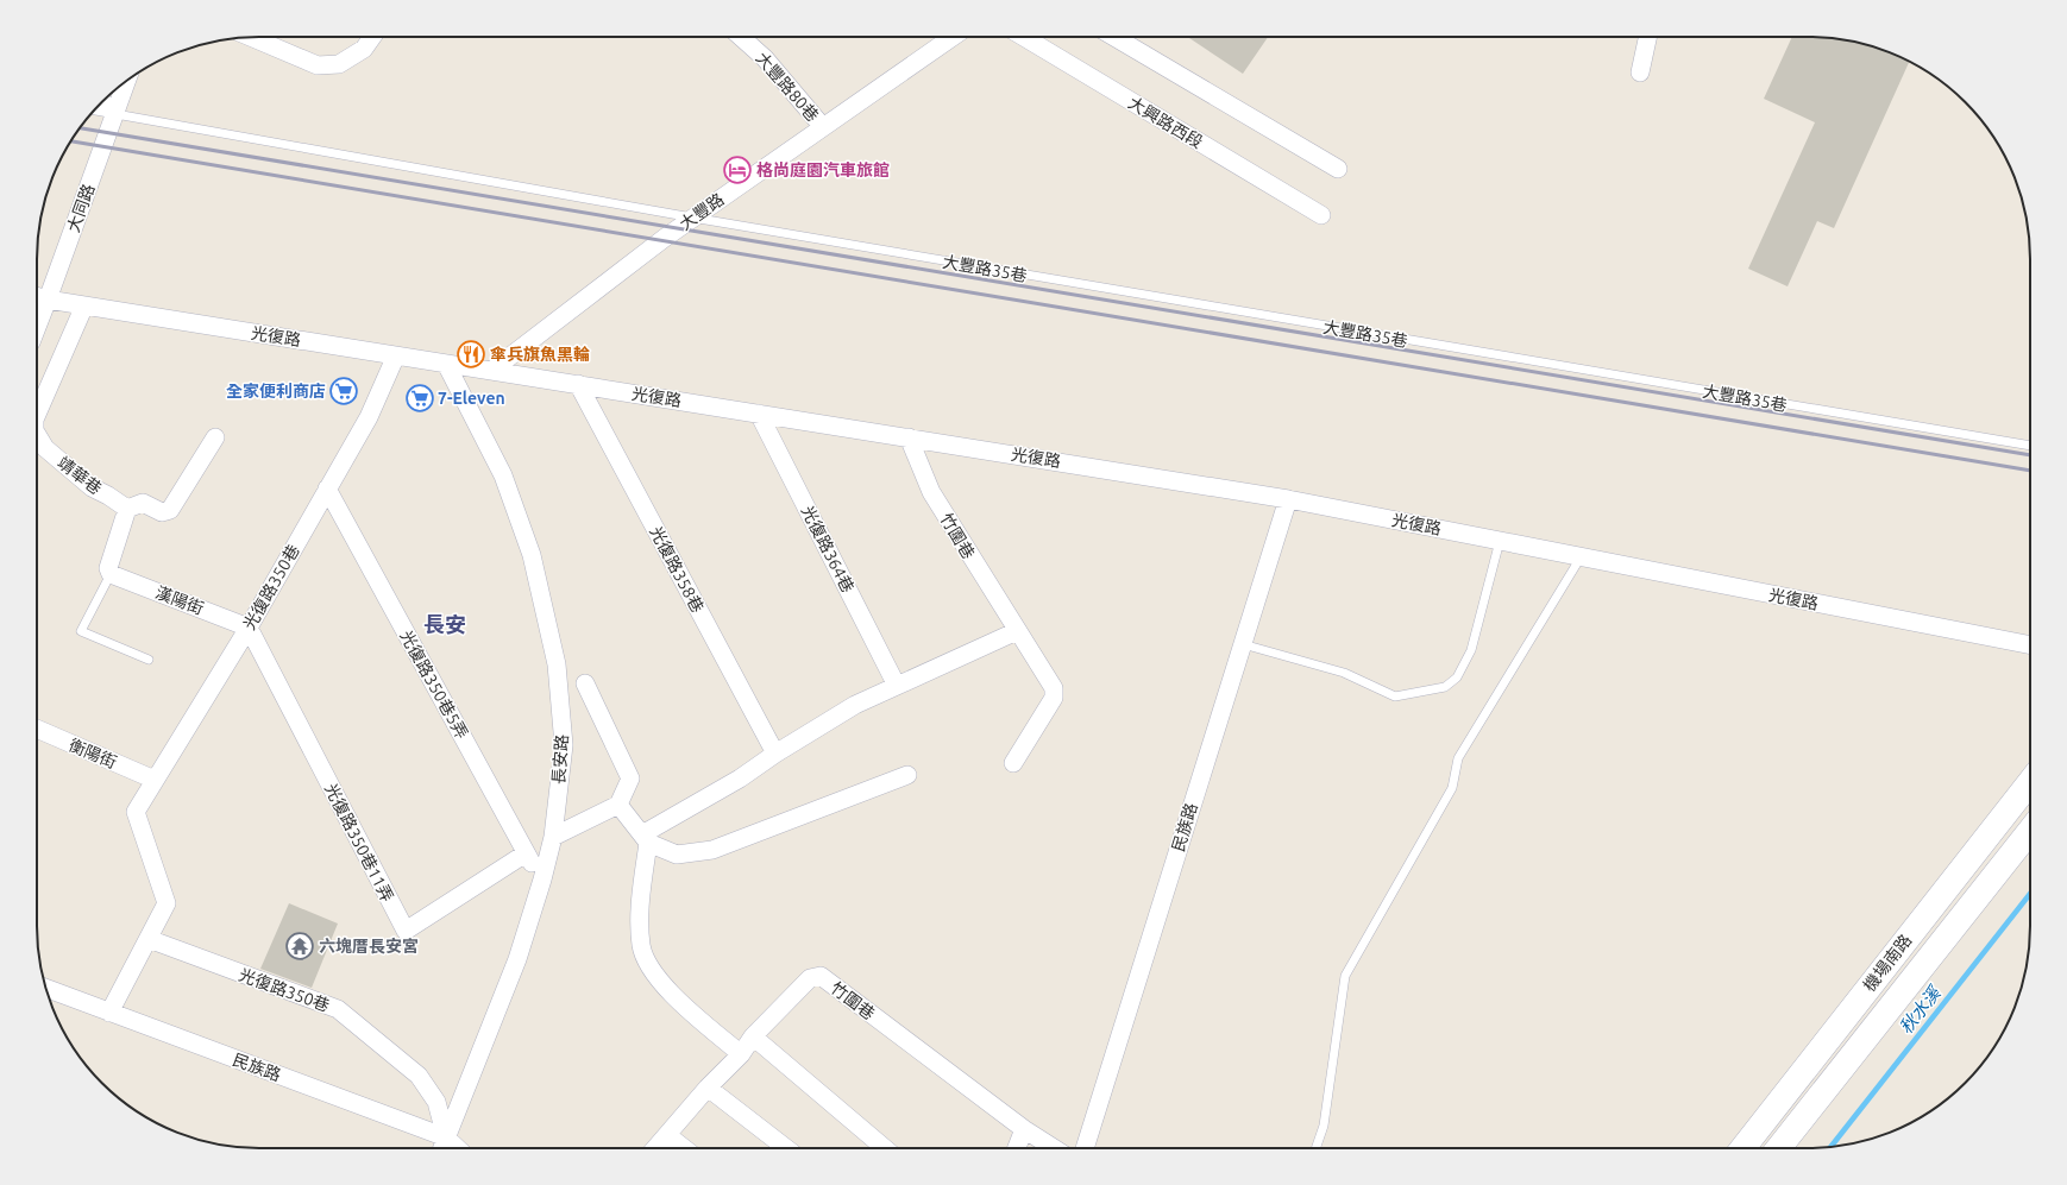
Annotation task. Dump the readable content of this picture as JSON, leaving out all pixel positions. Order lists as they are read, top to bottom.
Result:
{
  "streets": {
    "street": [
      "大豐路80巷",
      "大興路西段",
      "大同路",
      "大豐路",
      "光復路",
      "靖華巷",
      "竹圍巷",
      "光復路364巷",
      "光復路358巷",
      "光復路350巷",
      "漢陽街",
      "光復路350巷5弄",
      "衡陽街",
      "長安路",
      "民族路",
      "光復路350巷11弄",
      "機場南路"
    ],
    "lane": ["大豐路35巷"]
  },
  "crossings": [
    ["大豐路80巷", "大豐路"],
    ["大同路", "大豐路35巷"],
    ["大同路", "光復路"],
    ["大豐路", "大豐路35巷"],
    ["大豐路", "光復路"],
    ["光復路", "靖華巷"],
    ["光復路", "竹圍巷"],
    ["光復路", "光復路364巷"],
    ["光復路", "光復路358巷"],
    ["光復路", "光復路350巷"],
    ["光復路", "長安路"],
    ["光復路", "民族路"],
    ["光復路350巷", "漢陽街"],
    ["光復路350巷", "光復路350巷5弄"],
    ["光復路350巷", "衡陽街"],
    ["光復路350巷", "長安路"],
    ["光復路350巷", "民族路"],
    ["光復路350巷", "光復路350巷11弄"],
    ["漢陽街", "光復路350巷11弄"],
    ["光復路350巷5弄", "長安路"],
    ["光復路350巷5弄", "光復路350巷11弄"],
    ["長安路", "民族路"]
  ],
  "districts": ["長安"],
  "water": ["秋水溪"],
  "places": {
    "hotel": ["格尚庭園汽車旅館"],
    "restaurant": ["傘兵旗魚黑輪"],
    "supermarket": ["全家便利商店", "7-Eleven"],
    "temple": ["六塊厝長安宮"]
  }
}
